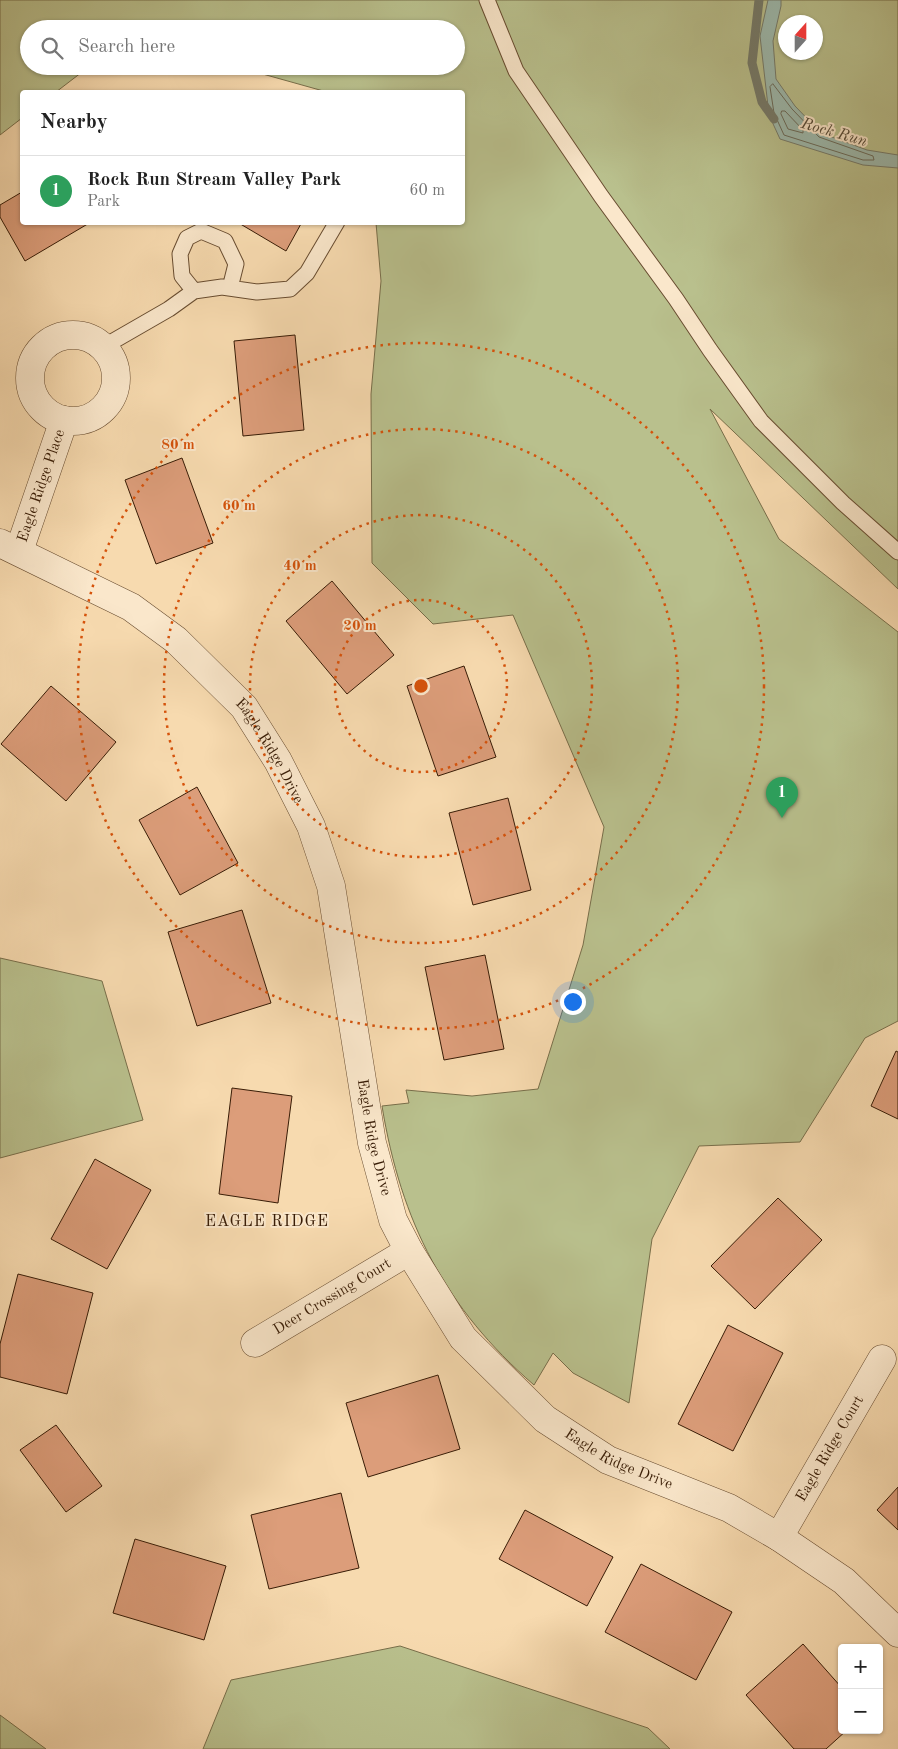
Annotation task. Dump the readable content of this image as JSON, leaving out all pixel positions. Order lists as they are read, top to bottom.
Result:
{
  "streets": {
    "street": [
      "Eagle Ridge Place",
      "Eagle Ridge Drive",
      "Deer Crossing Court",
      "Eagle Ridge Court"
    ]
  },
  "crossings": [
    ["Eagle Ridge Place", "Eagle Ridge Drive"],
    ["Eagle Ridge Drive", "Deer Crossing Court"],
    ["Eagle Ridge Drive", "Eagle Ridge Court"]
  ],
  "districts": ["EAGLE RIDGE"],
  "water": ["Rock Run"],
  "north": "top",
  "page": {
    "search": "Search here",
    "heading": "Nearby",
    "list": [
      {
        "mark": "1",
        "name": "Rock Run Stream Valley Park",
        "note": "Park",
        "value": "60 m"
      }
    ],
    "pins": "1",
    "map_buttons": ["+", "−"]
  },
  "rings": [
    "80 m",
    "60 m",
    "40 m",
    "20 m"
  ]
}
